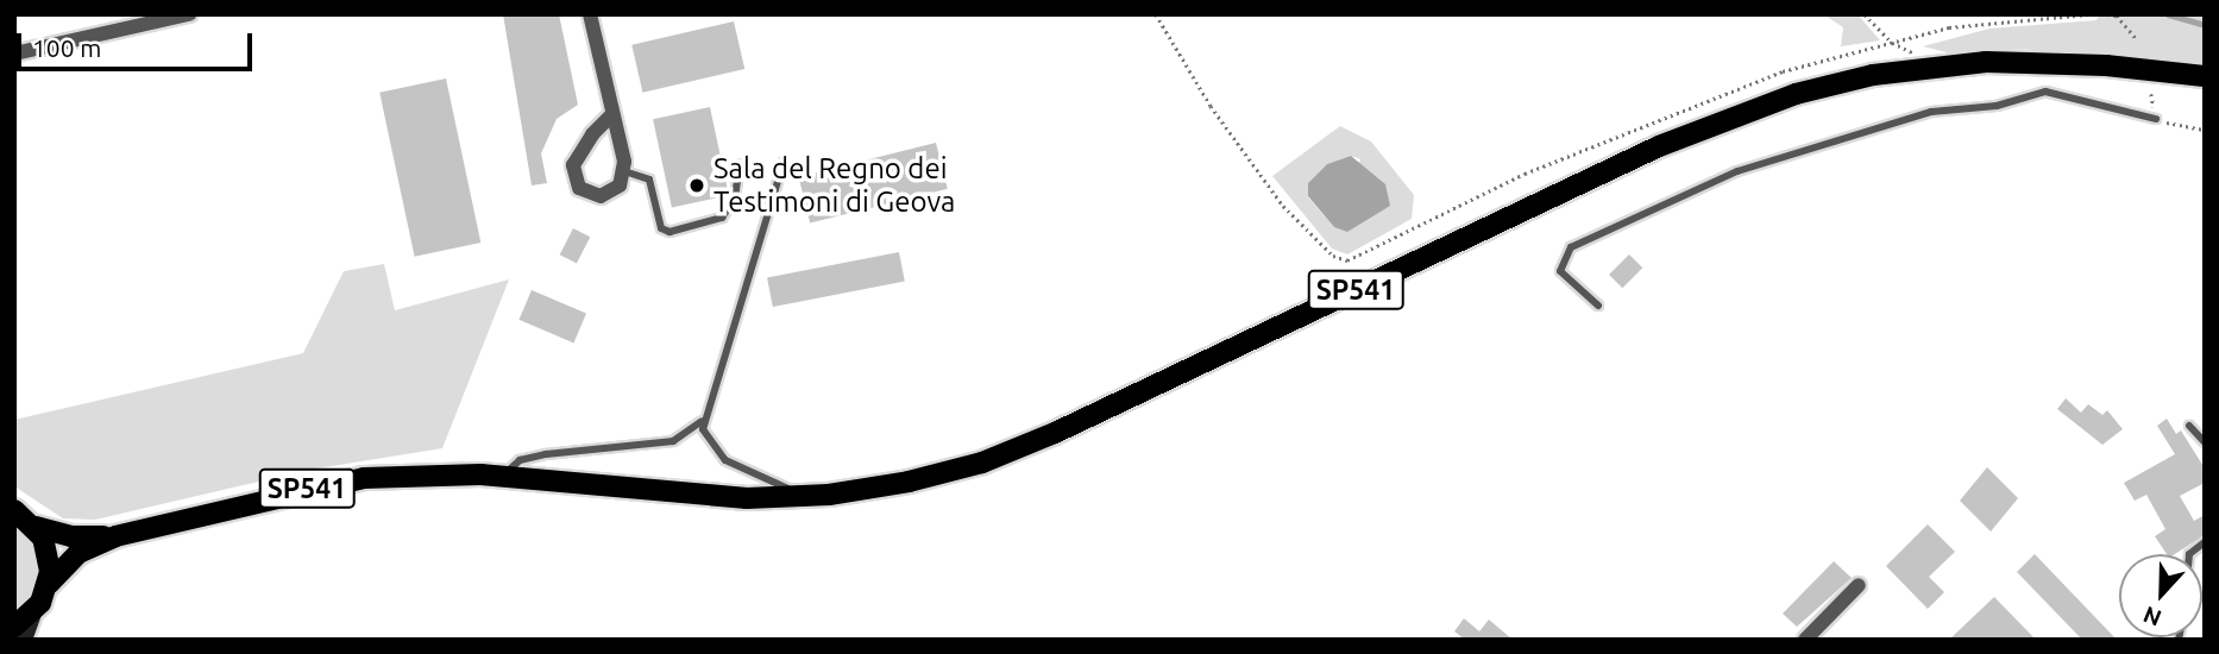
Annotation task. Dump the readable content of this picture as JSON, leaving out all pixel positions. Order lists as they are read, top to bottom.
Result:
{
  "streets": {
    "main road": ["SP541"]
  },
  "places": ["Sala del Regno dei Testimoni di Geova"],
  "scale_bar": "100 m",
  "north": "bottom"
}
